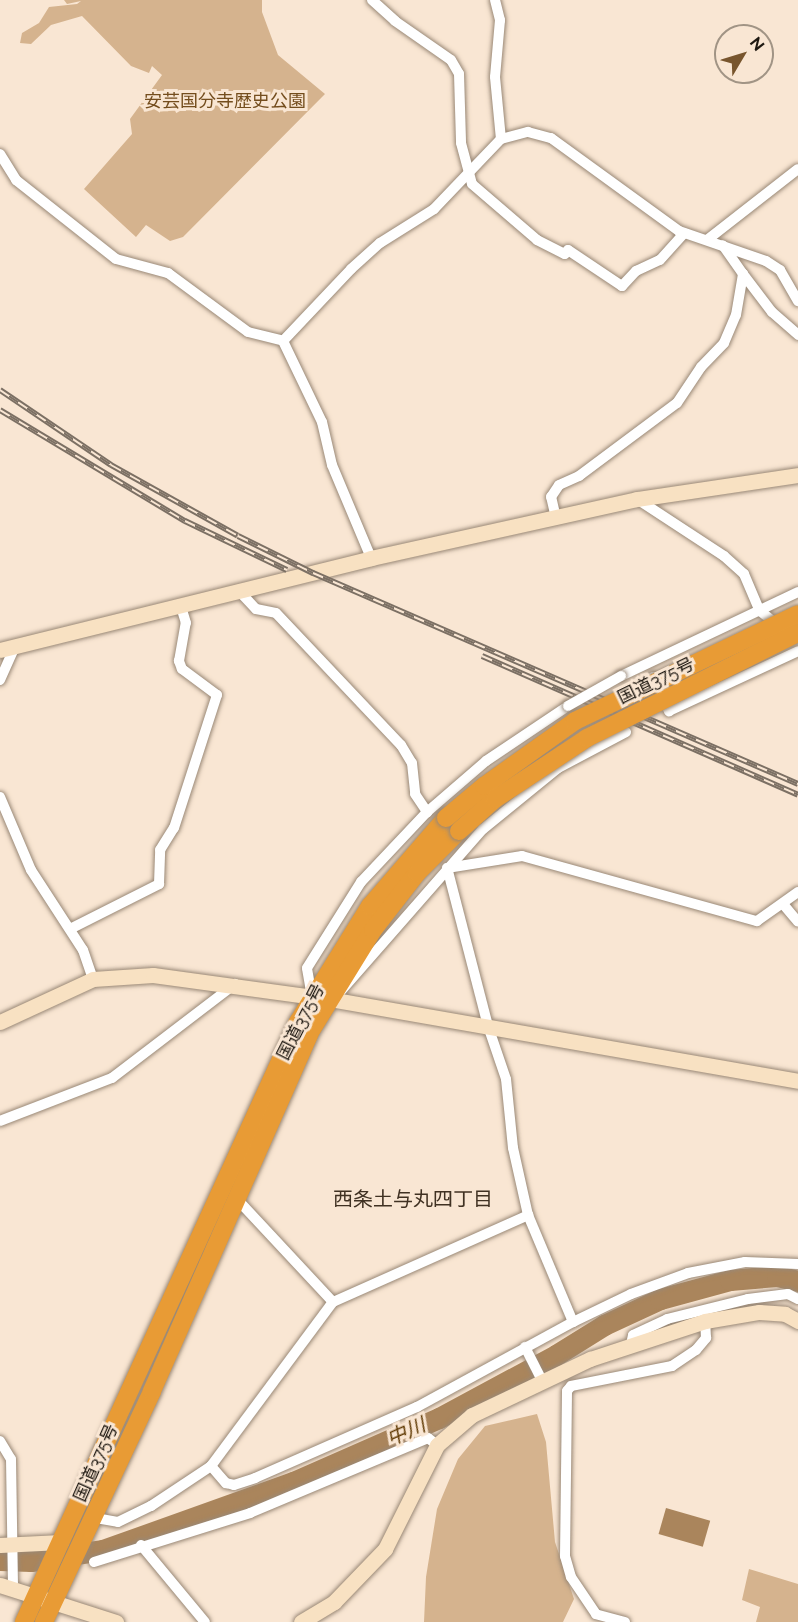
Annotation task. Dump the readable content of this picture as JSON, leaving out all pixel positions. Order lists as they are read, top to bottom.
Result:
{
  "streets": {
    "highway": ["国道375号"]
  },
  "districts": ["西条土与丸四丁目"],
  "water": ["中川"],
  "parks": ["安芸国分寺歴史公園"],
  "north": "top right"
}
